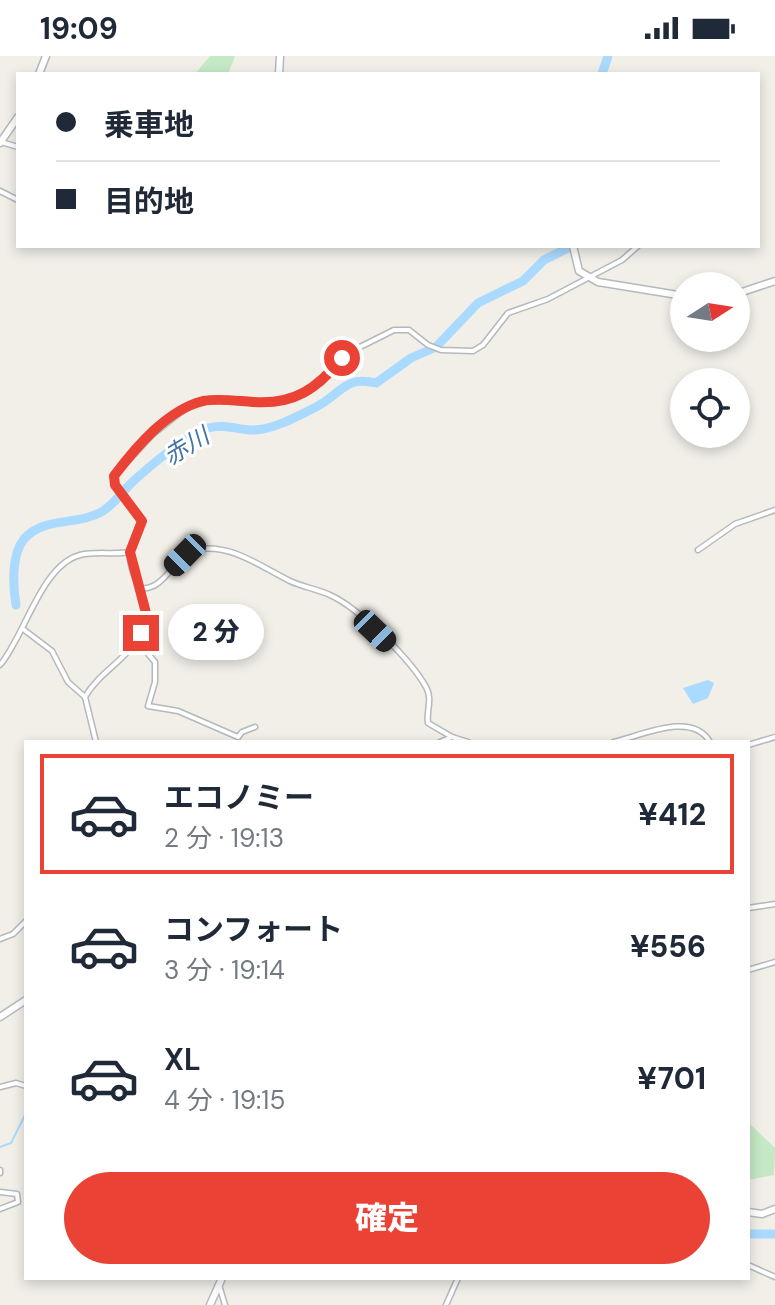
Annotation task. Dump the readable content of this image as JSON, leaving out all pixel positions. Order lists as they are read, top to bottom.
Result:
{
  "water": ["赤川"],
  "north": "right",
  "page": {
    "status": "19:09",
    "banner": ["乗車地", "目的地"],
    "bubble": "2 分",
    "list": [
      {
        "name": "エコノミー",
        "note": "2 分 · 19:13",
        "value": "¥412"
      },
      {
        "name": "コンフォート",
        "note": "3 分 · 19:14",
        "value": "¥556"
      },
      {
        "name": "XL",
        "note": "4 分 · 19:15",
        "value": "¥701"
      }
    ],
    "buttons": "確定"
  }
}
